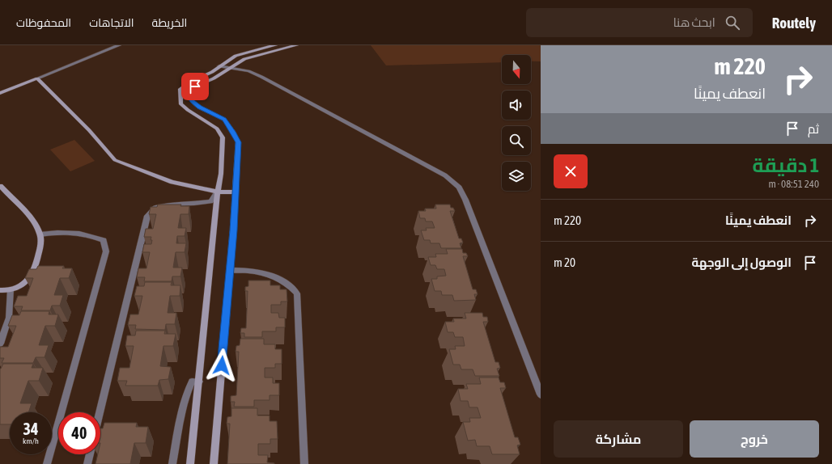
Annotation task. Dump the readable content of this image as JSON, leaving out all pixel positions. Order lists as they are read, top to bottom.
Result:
{
  "north": "bottom",
  "page": {
    "header": "Routely",
    "search": "ابحث هنا",
    "nav": ["الخريطة", "الاتجاهات", "المحفوظات"],
    "turn": ["220 m", "انعطف يمينًا"],
    "then": "ثم",
    "heading": ["1 دقيقة", "240 m · 08:51"],
    "list": [
      {
        "name": "انعطف يمينًا",
        "value": "220 m"
      },
      {
        "name": "الوصول إلى الوجهة",
        "value": "20 m"
      }
    ],
    "speed": "34 km/h",
    "limit": "40",
    "buttons": ["خروج", "مشاركة"]
  }
}
